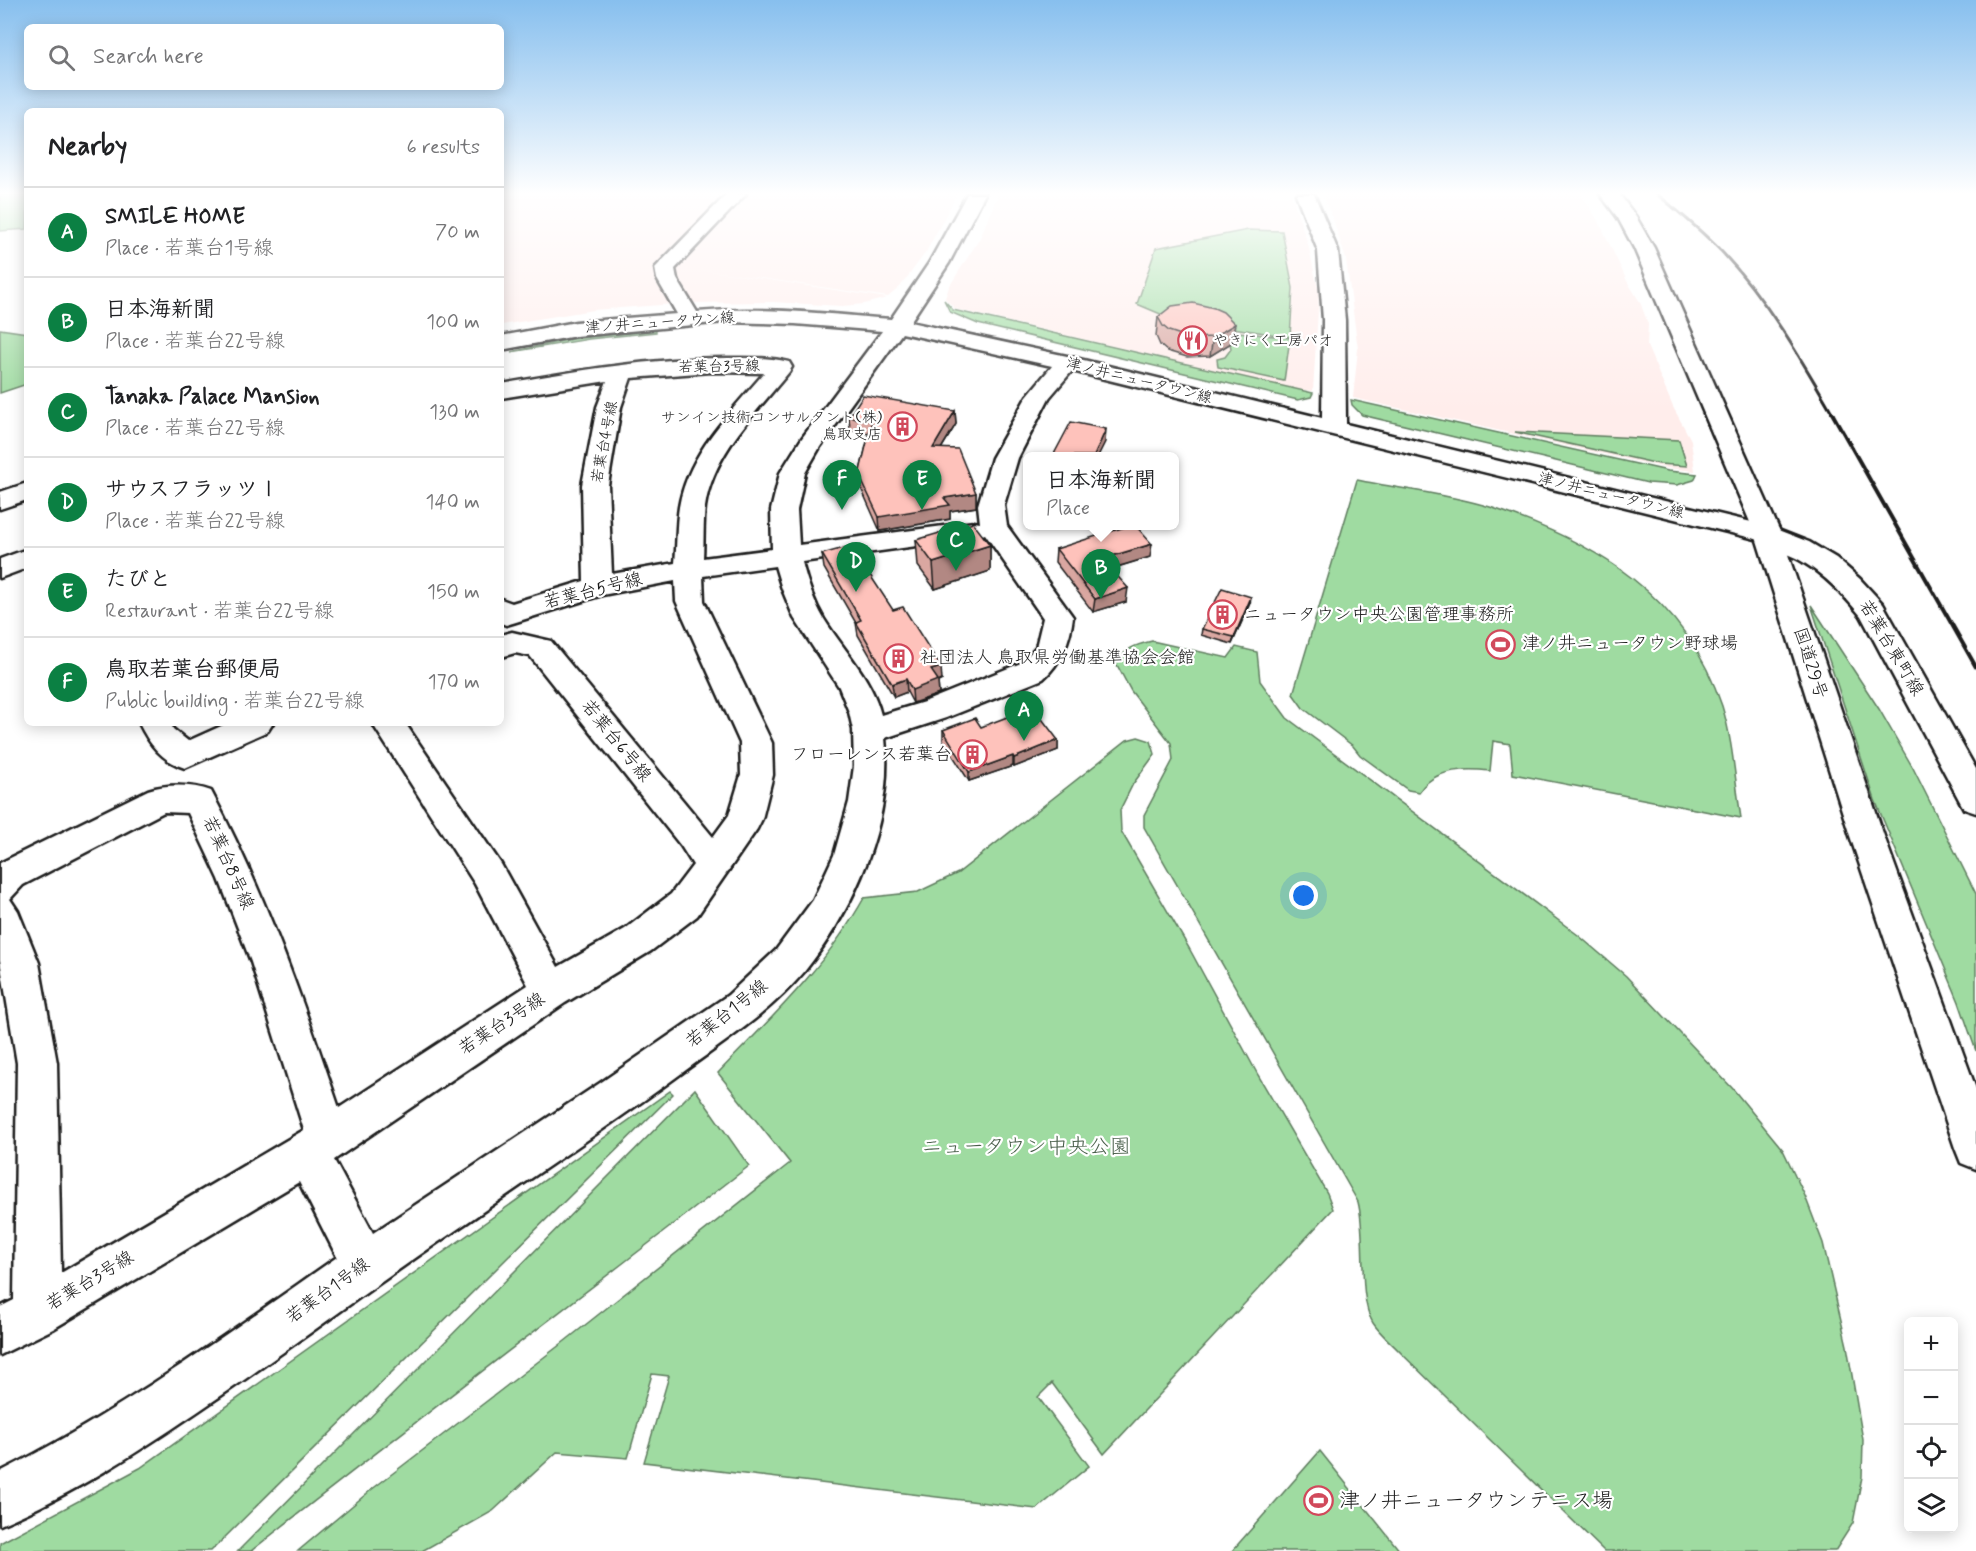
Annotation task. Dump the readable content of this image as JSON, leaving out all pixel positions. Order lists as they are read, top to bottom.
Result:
{
  "streets": {
    "main road": [
      "津ノ井ニュータウン線",
      "若葉台3号線",
      "若葉台4号線",
      "若葉台5号線",
      "若葉台東町線",
      "国道29号",
      "若葉台6号線",
      "若葉台8号線",
      "若葉台1号線"
    ]
  },
  "crossings": [
    ["津ノ井ニュータウン線", "若葉台東町線"],
    ["津ノ井ニュータウン線", "国道29号"],
    ["津ノ井ニュータウン線", "若葉台1号線"],
    ["若葉台3号線", "若葉台4号線"],
    ["若葉台3号線", "若葉台5号線"],
    ["若葉台3号線", "若葉台6号線"],
    ["若葉台3号線", "若葉台8号線"],
    ["若葉台4号線", "若葉台5号線"],
    ["若葉台東町線", "国道29号"]
  ],
  "parks": ["ニュータウン中央公園"],
  "places": {
    "restaurant": ["やきにく工房パオ"],
    "building": [
      "サンイン技術コンサルタント(株) 鳥取支店",
      "ニュータウン中央公園管理事務所",
      "社団法人 鳥取県労働基準協会会館",
      "フローレンス若葉台"
    ],
    "sports": ["津ノ井ニュータウン野球場", "津ノ井ニュータウンテニス場"]
  },
  "page": {
    "search": "Search here",
    "heading": ["Nearby", "6 results"],
    "list": [
      {
        "mark": "A",
        "name": "SMILE HOME",
        "note": "Place · 若葉台1号線",
        "value": "70 m"
      },
      {
        "mark": "B",
        "name": "日本海新聞",
        "note": "Place · 若葉台22号線",
        "value": "100 m"
      },
      {
        "mark": "C",
        "name": "Tanaka Palace Mansion",
        "note": "Place · 若葉台22号線",
        "value": "130 m"
      },
      {
        "mark": "D",
        "name": "サウスフラッツＩ",
        "note": "Place · 若葉台22号線",
        "value": "140 m"
      },
      {
        "mark": "E",
        "name": "たびと",
        "note": "Restaurant · 若葉台22号線",
        "value": "150 m"
      },
      {
        "mark": "F",
        "name": "鳥取若葉台郵便局",
        "note": "Public building · 若葉台22号線",
        "value": "170 m"
      }
    ],
    "popup": ["日本海新聞", "Place"],
    "pins": [
      "E",
      "F",
      "C",
      "D",
      "B",
      "A"
    ],
    "map_buttons": ["+", "−"]
  }
}
